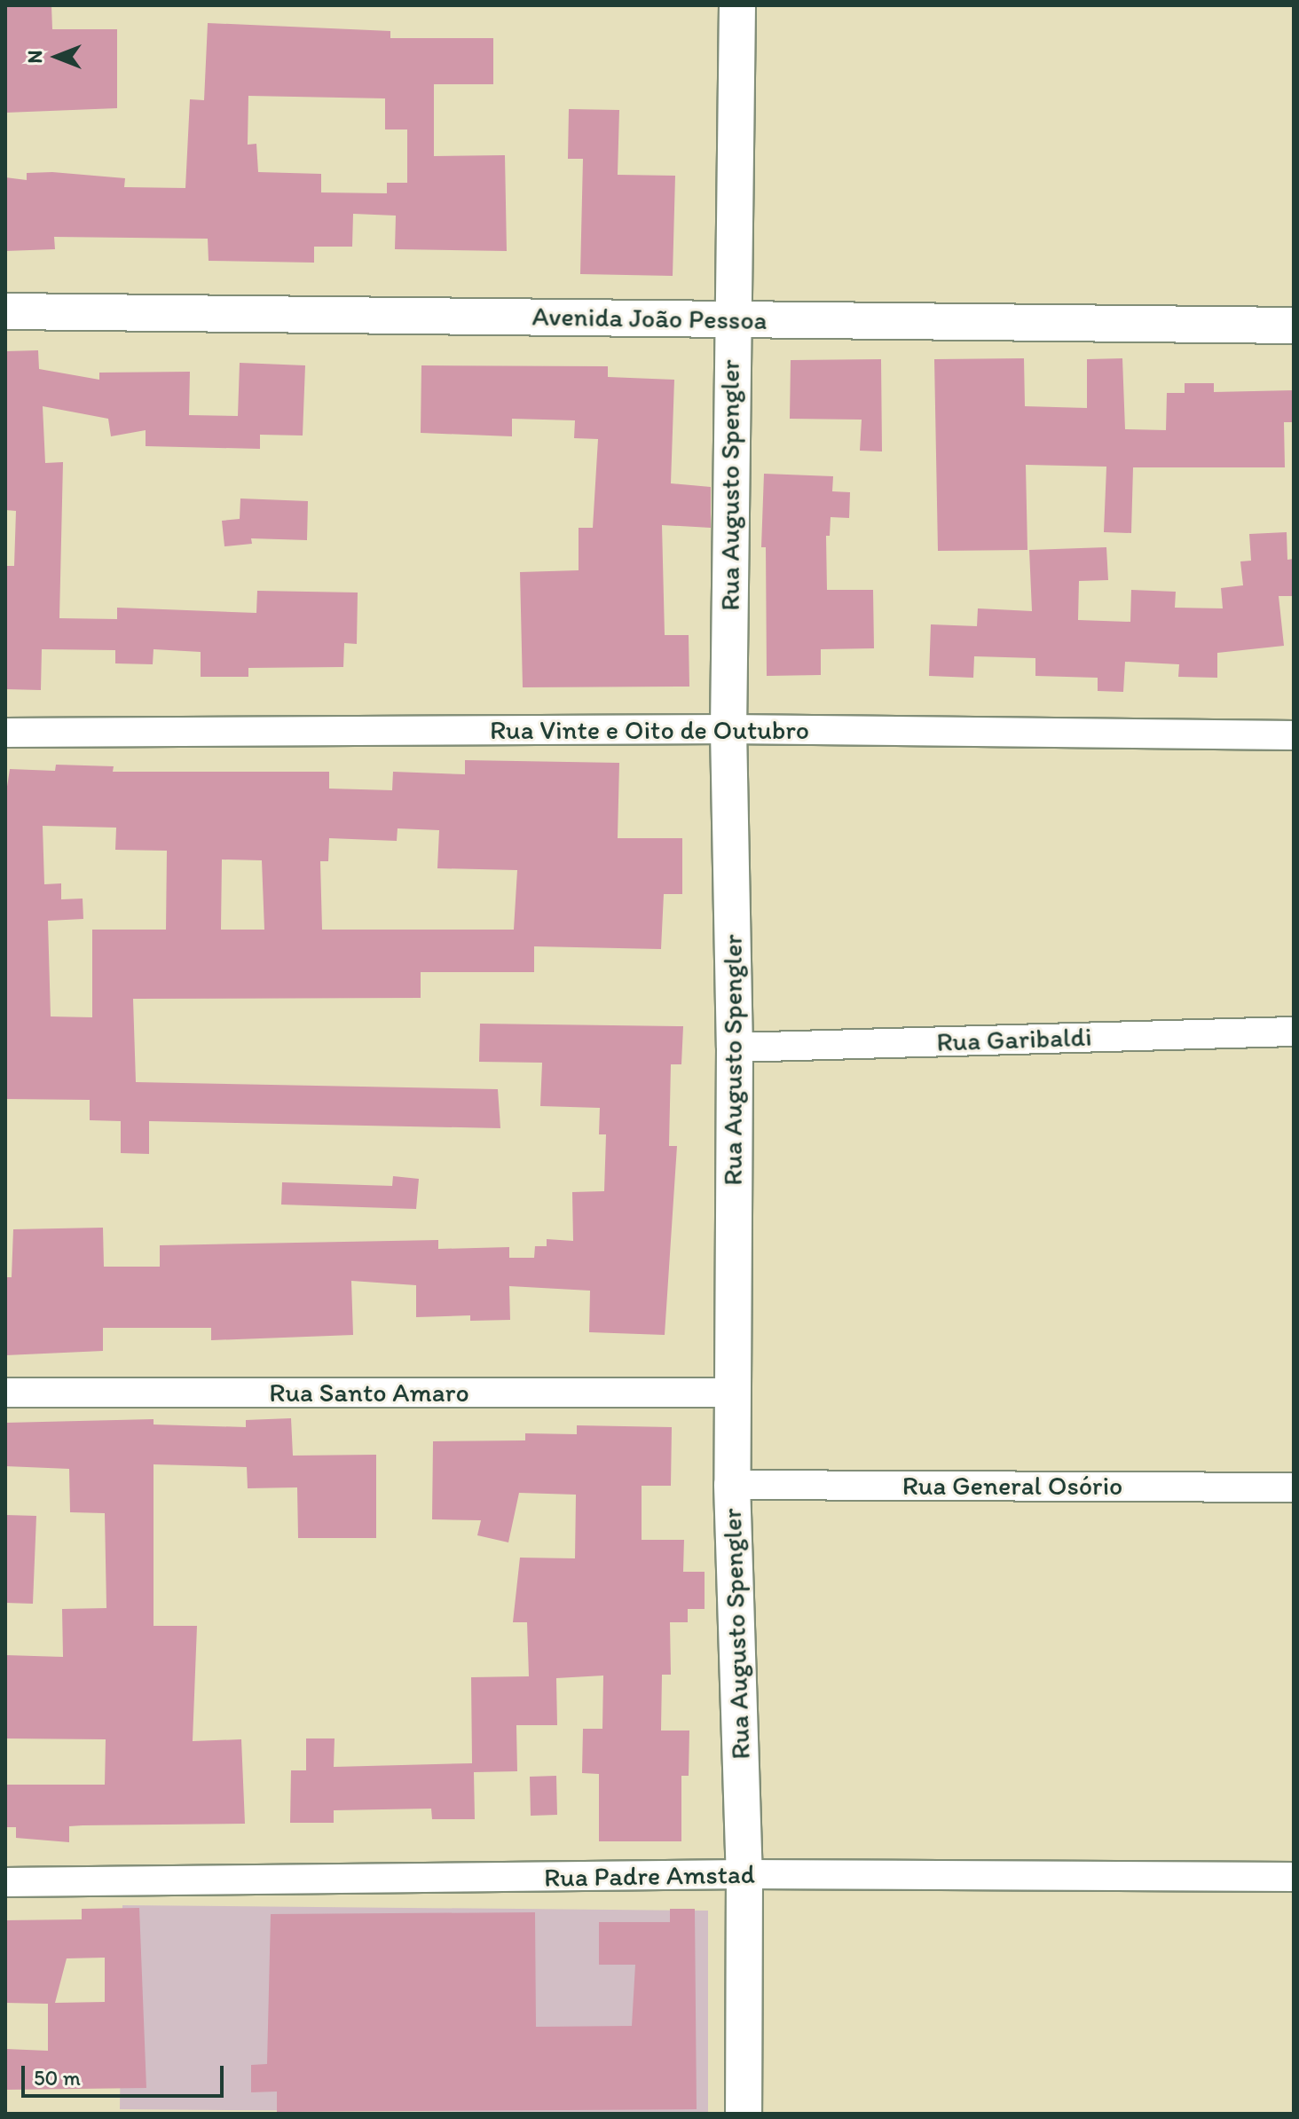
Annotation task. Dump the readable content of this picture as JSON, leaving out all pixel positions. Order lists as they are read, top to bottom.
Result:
{
  "streets": {
    "street": [
      "Avenida João Pessoa",
      "Rua Augusto Spengler",
      "Rua Vinte e Oito de Outubro",
      "Rua Garibaldi",
      "Rua Santo Amaro",
      "Rua General Osório",
      "Rua Padre Amstad"
    ]
  },
  "crossings": [
    ["Avenida João Pessoa", "Rua Augusto Spengler"],
    ["Rua Augusto Spengler", "Rua Vinte e Oito de Outubro"],
    ["Rua Augusto Spengler", "Rua Garibaldi"],
    ["Rua Augusto Spengler", "Rua Santo Amaro"],
    ["Rua Augusto Spengler", "Rua General Osório"],
    ["Rua Augusto Spengler", "Rua Padre Amstad"]
  ],
  "scale_bar": "50 m",
  "north": "left"
}
